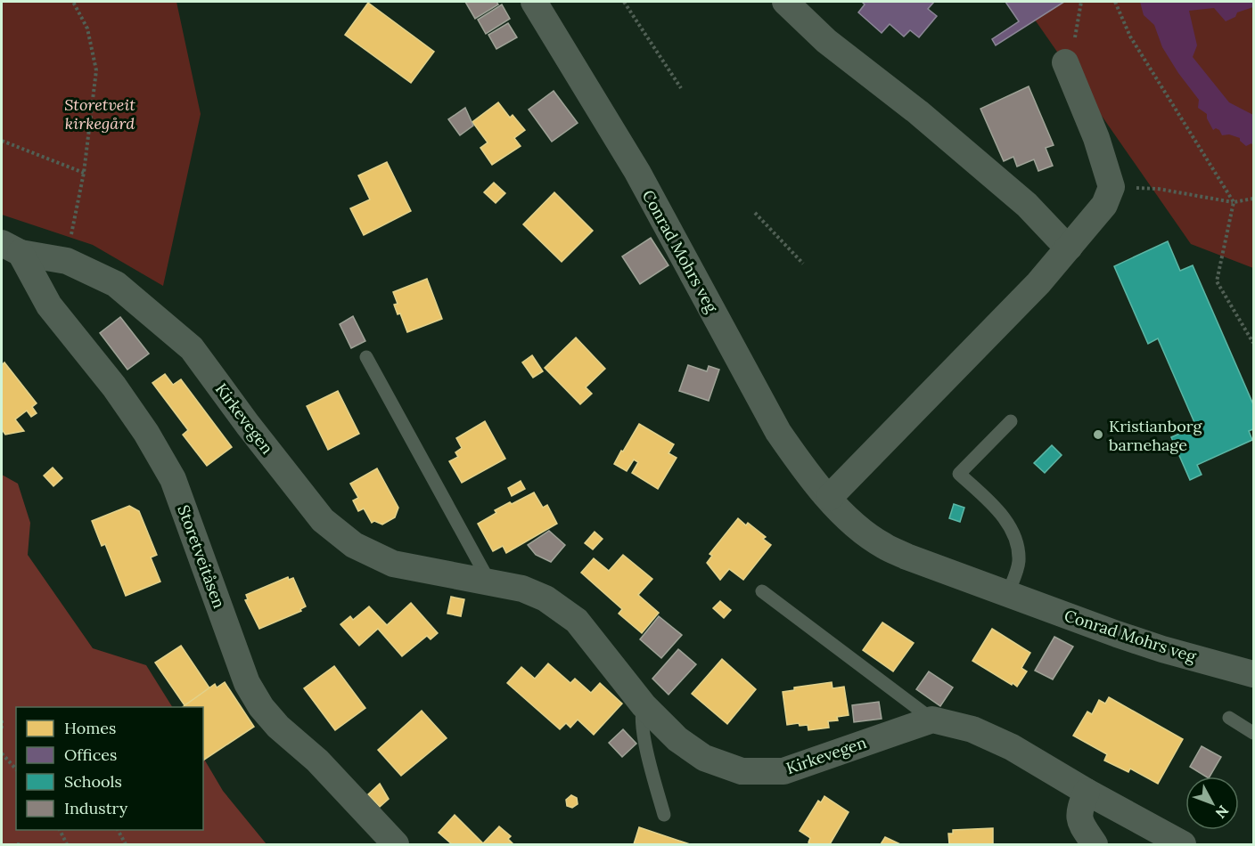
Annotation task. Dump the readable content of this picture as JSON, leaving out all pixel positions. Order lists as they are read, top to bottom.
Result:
{
  "streets": {
    "street": ["Conrad Mohrs veg", "Kirkevegen", "Storetveitåsen"]
  },
  "crossings": [
    ["Kirkevegen", "Storetveitåsen"]
  ],
  "parks": ["Storetveit kirkegård"],
  "places": ["Kristianborg barnehage"],
  "legend": [
    "Homes",
    "Offices",
    "Schools",
    "Industry"
  ],
  "north": "bottom right"
}
